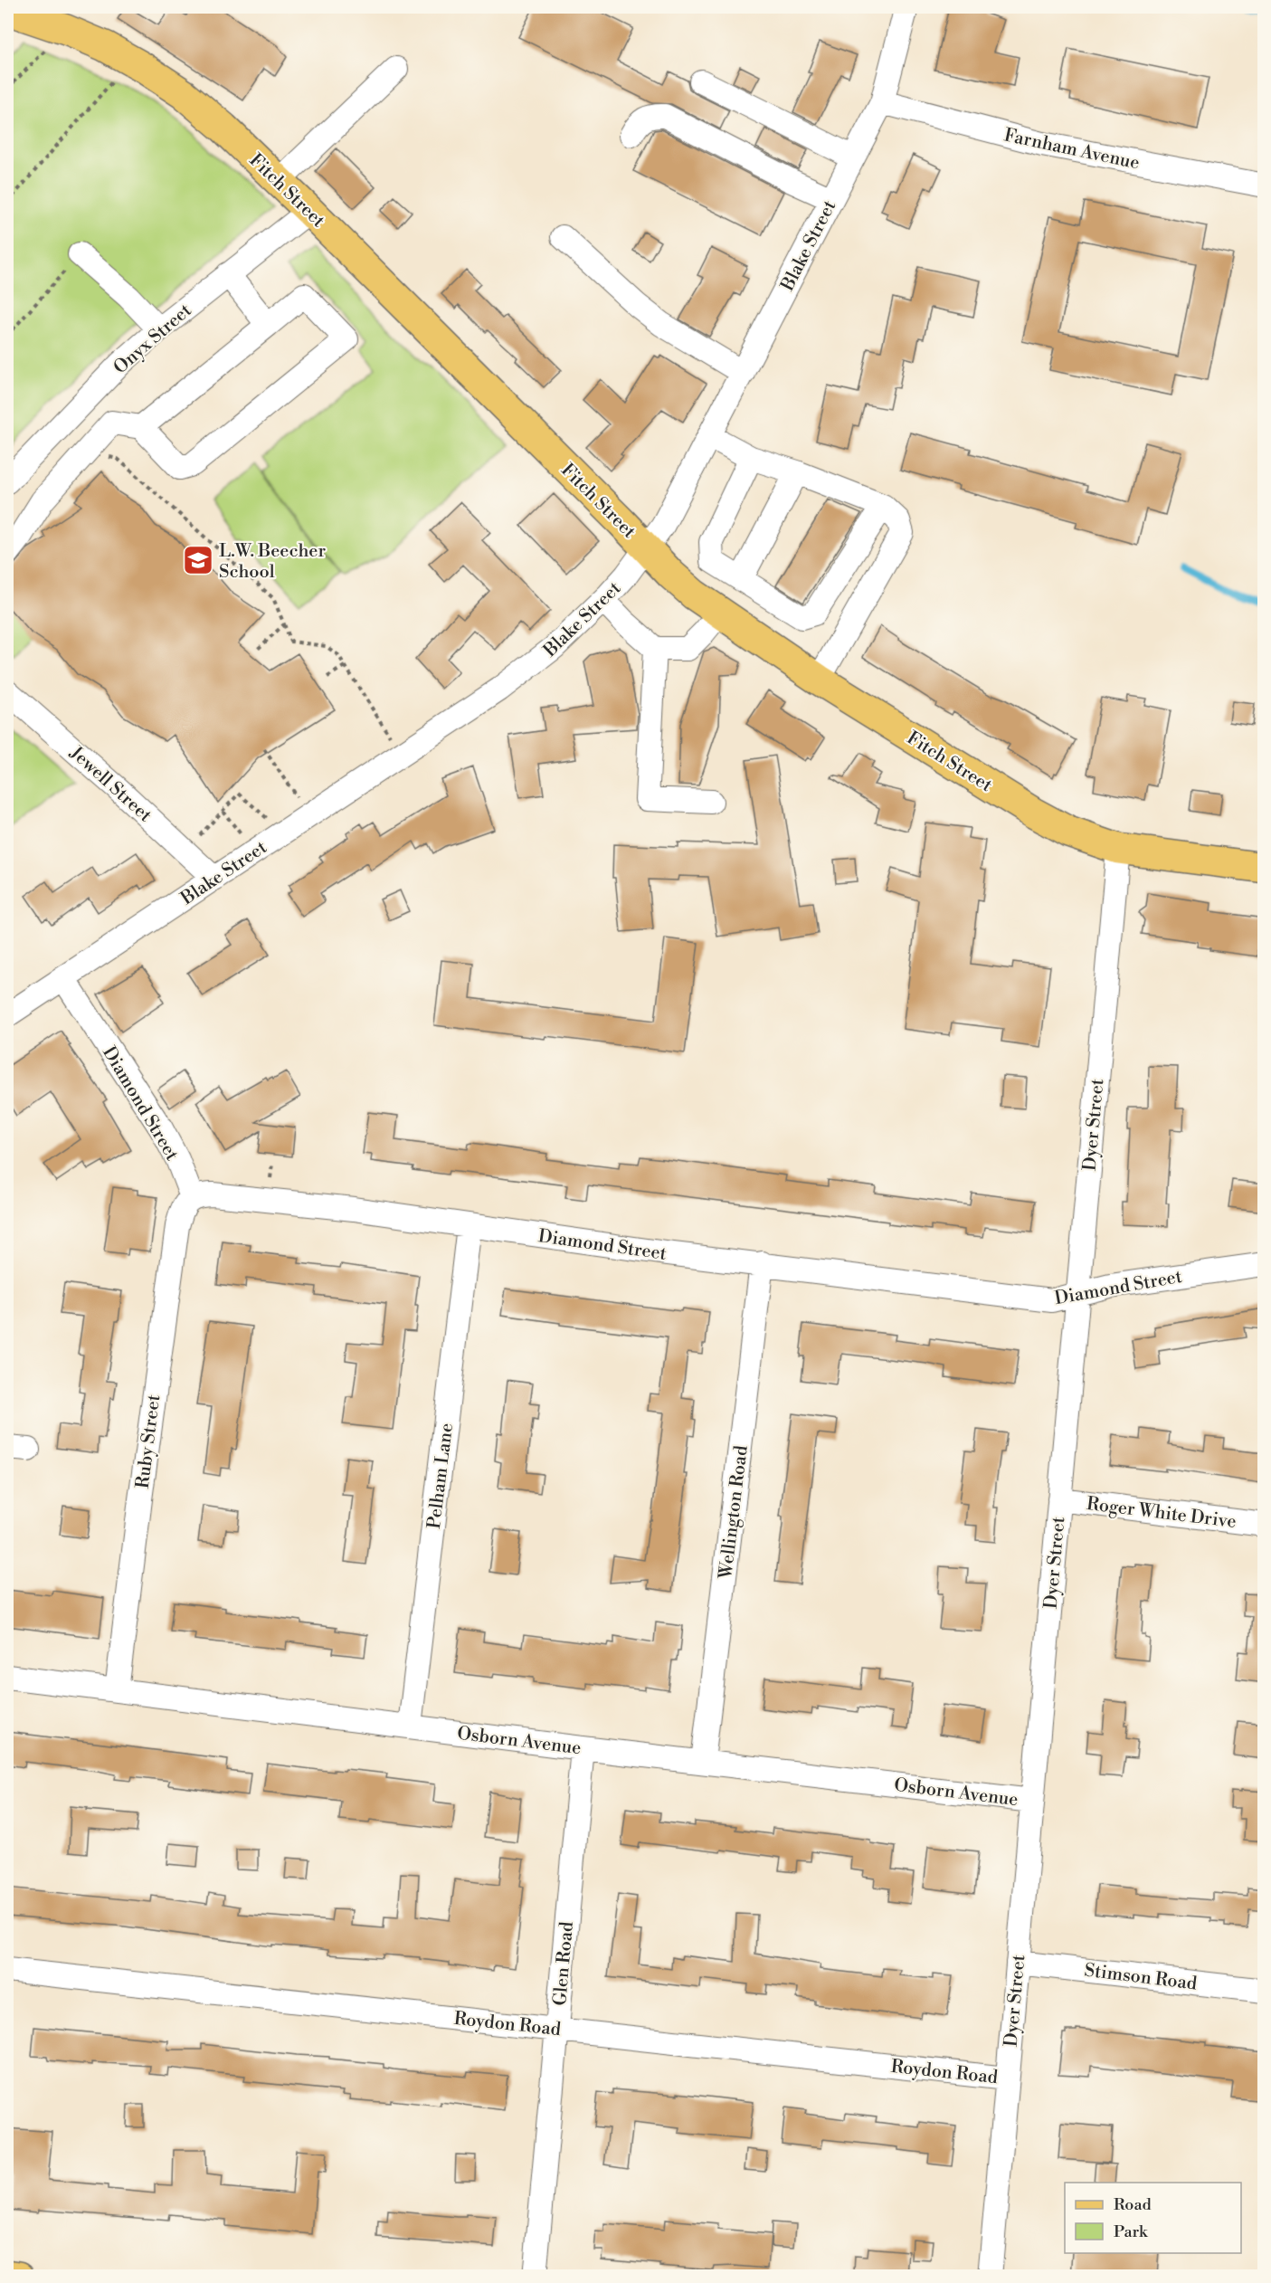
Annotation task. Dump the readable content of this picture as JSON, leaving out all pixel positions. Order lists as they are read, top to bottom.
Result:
{
  "streets": {
    "main road": ["Fitch Street"],
    "street": [
      "Farnham Avenue",
      "Blake Street",
      "Onyx Street",
      "Jewell Street",
      "Diamond Street",
      "Dyer Street",
      "Ruby Street",
      "Pelham Lane",
      "Wellington Road",
      "Roger White Drive",
      "Osborn Avenue",
      "Glen Road",
      "Stimson Road",
      "Roydon Road"
    ]
  },
  "crossings": [
    ["Farnham Avenue", "Blake Street"],
    ["Fitch Street", "Blake Street"],
    ["Fitch Street", "Onyx Street"],
    ["Fitch Street", "Dyer Street"],
    ["Blake Street", "Jewell Street"],
    ["Blake Street", "Diamond Street"],
    ["Diamond Street", "Dyer Street"],
    ["Diamond Street", "Ruby Street"],
    ["Diamond Street", "Pelham Lane"],
    ["Diamond Street", "Wellington Road"],
    ["Dyer Street", "Roger White Drive"],
    ["Dyer Street", "Osborn Avenue"],
    ["Dyer Street", "Stimson Road"],
    ["Dyer Street", "Roydon Road"],
    ["Ruby Street", "Osborn Avenue"],
    ["Pelham Lane", "Osborn Avenue"],
    ["Wellington Road", "Osborn Avenue"],
    ["Osborn Avenue", "Glen Road"],
    ["Glen Road", "Roydon Road"]
  ],
  "places": {
    "school or university": ["L.W. Beecher School"]
  },
  "legend": ["Road", "Park"]
}
